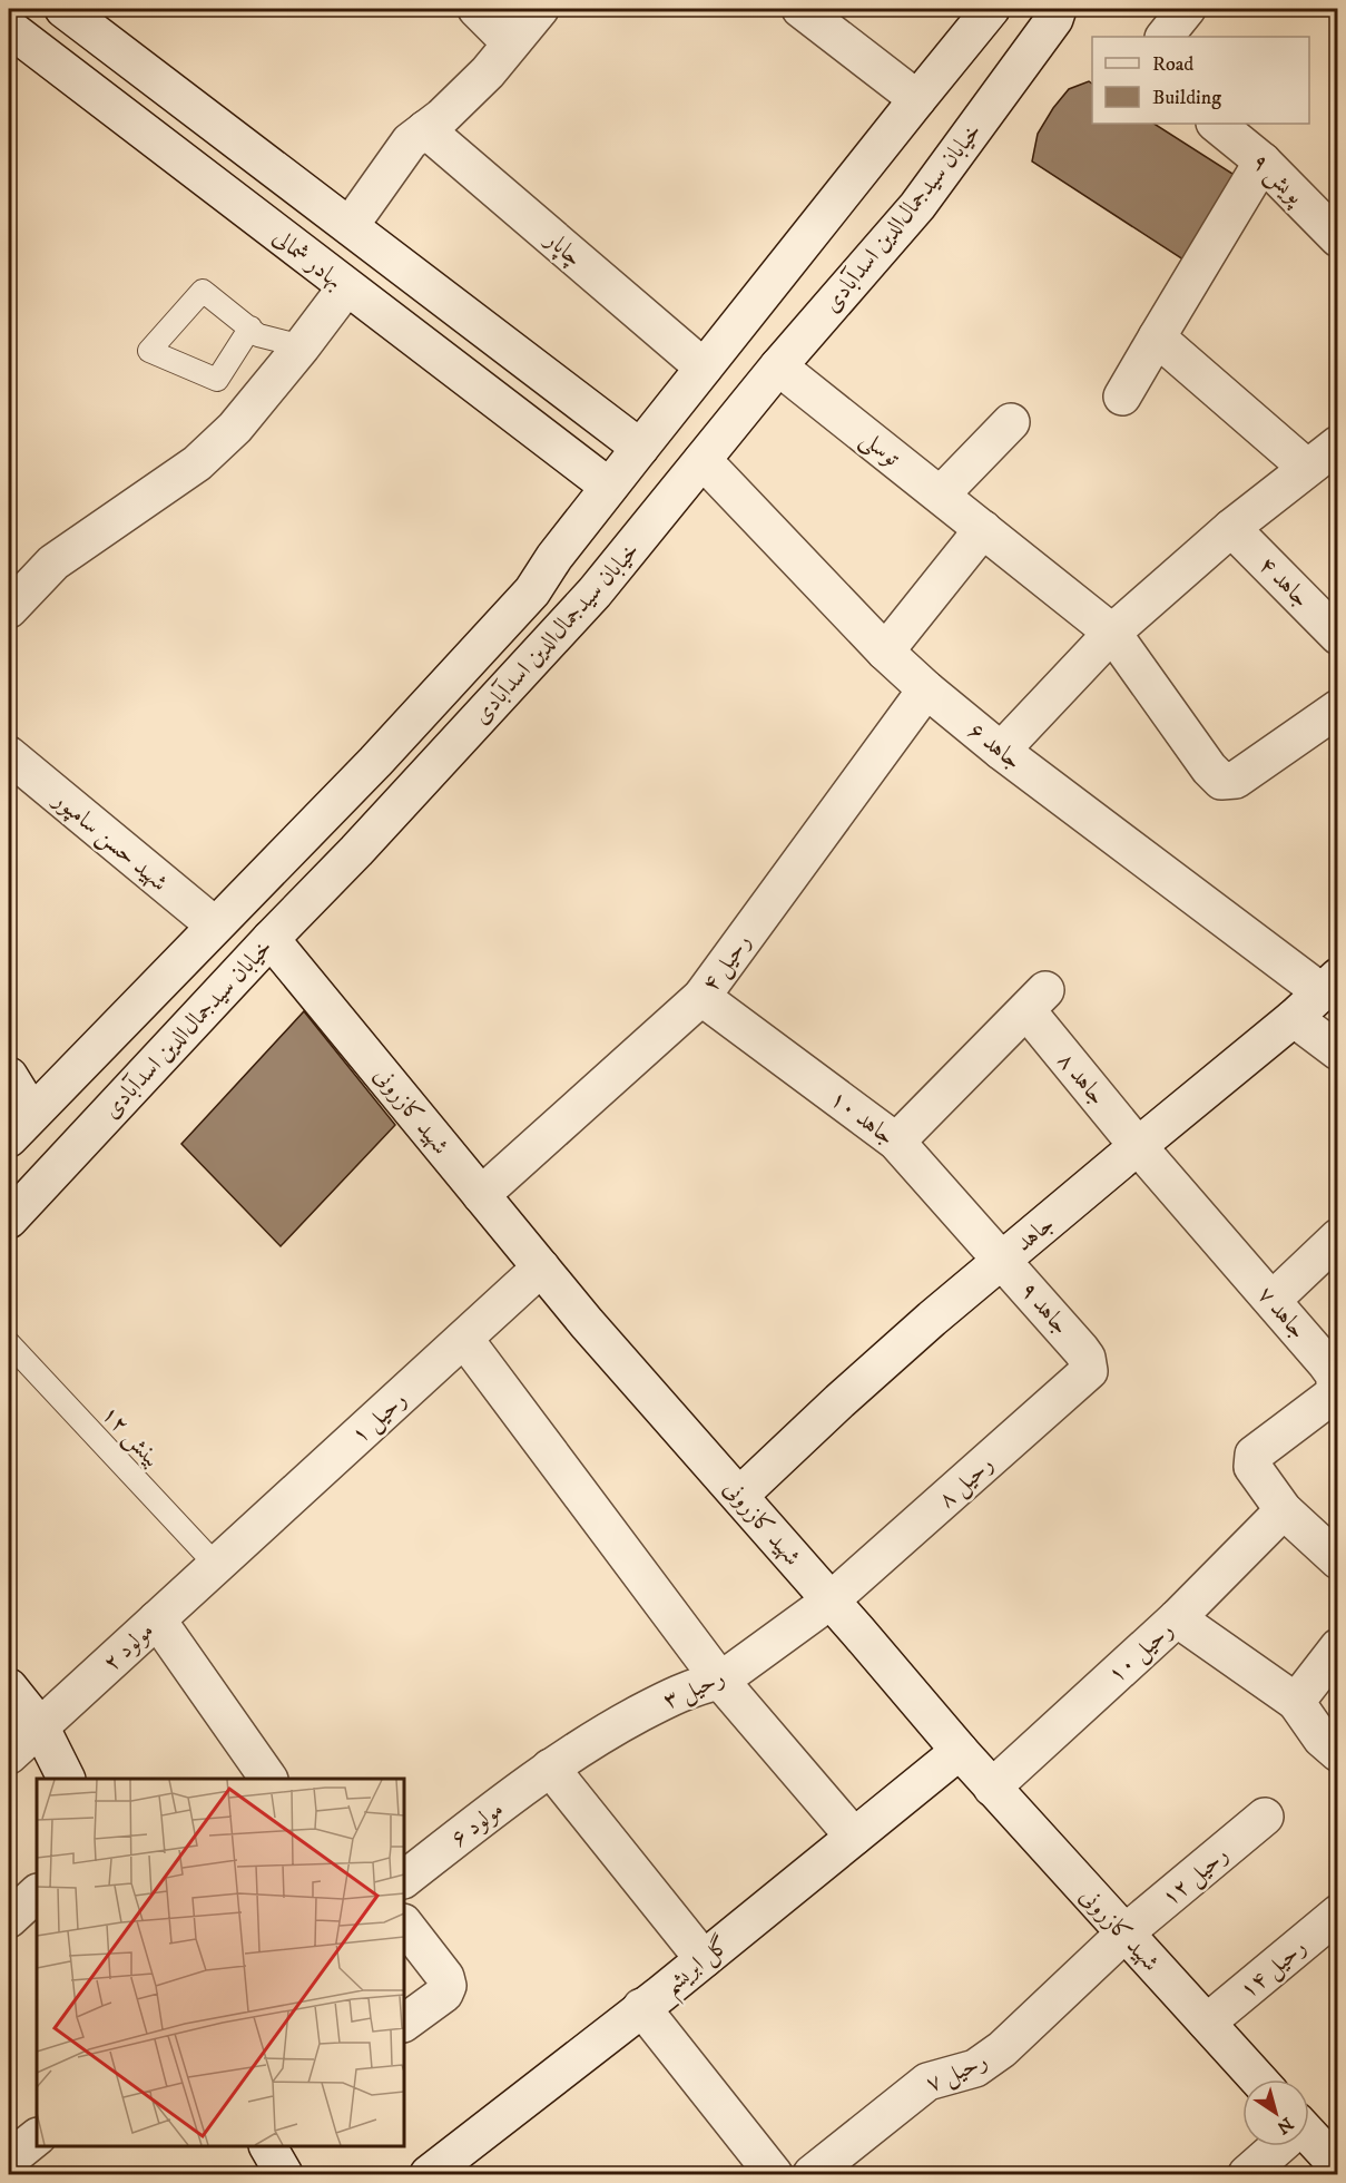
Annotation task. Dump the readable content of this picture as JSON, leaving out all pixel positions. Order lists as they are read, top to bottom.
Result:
{
  "streets": {
    "street": [
      "پویش ۹",
      "خیابان سیدجمال‌الدین اسدآبادی",
      "چاپار",
      "بهادر شمالی",
      "توسلی",
      "جاهد ۴",
      "جاهد ۶",
      "شهید حسن سامپور",
      "رحیل ۴",
      "جاهد ۸",
      "شهید کازرونی",
      "جاهد ۱۰",
      "جاهد",
      "جاهد ۹",
      "جاهد ۷",
      "رحیل ۱",
      "رحیل ۸",
      "مولود ۲",
      "رحیل ۱۰",
      "رحیل ۳",
      "مولود ۶",
      "رحیل ۱۲",
      "گل ابریشم",
      "رحیل ۱۴",
      "رحیل ۷"
    ],
    "lane": ["بینش ۱۲"]
  },
  "crossings": [
    ["خیابان سیدجمال‌الدین اسدآبادی", "چاپار"],
    ["خیابان سیدجمال‌الدین اسدآبادی", "بهادر شمالی"],
    ["خیابان سیدجمال‌الدین اسدآبادی", "توسلی"],
    ["خیابان سیدجمال‌الدین اسدآبادی", "جاهد ۶"],
    ["خیابان سیدجمال‌الدین اسدآبادی", "شهید حسن سامپور"],
    ["خیابان سیدجمال‌الدین اسدآبادی", "شهید کازرونی"],
    ["جاهد ۶", "رحیل ۴"],
    ["جاهد ۶", "جاهد"],
    ["رحیل ۴", "شهید کازرونی"],
    ["رحیل ۴", "جاهد ۱۰"],
    ["جاهد ۸", "جاهد ۱۰"],
    ["جاهد ۸", "جاهد"],
    ["جاهد ۸", "جاهد ۷"],
    ["شهید کازرونی", "جاهد"],
    ["شهید کازرونی", "رحیل ۱"],
    ["شهید کازرونی", "رحیل ۸"],
    ["شهید کازرونی", "رحیل ۱۰"],
    ["شهید کازرونی", "رحیل ۳"],
    ["شهید کازرونی", "رحیل ۱۲"],
    ["شهید کازرونی", "گل ابریشم"],
    ["شهید کازرونی", "رحیل ۱۴"],
    ["شهید کازرونی", "رحیل ۷"],
    ["جاهد ۱۰", "جاهد"],
    ["جاهد ۱۰", "جاهد ۹"],
    ["جاهد", "جاهد ۹"],
    ["جاهد", "جاهد ۷"],
    ["جاهد ۹", "رحیل ۸"],
    ["جاهد ۷", "رحیل ۱۰"],
    ["رحیل ۱", "بینش ۱۲"],
    ["رحیل ۱", "مولود ۲"],
    ["بینش ۱۲", "مولود ۲"],
    ["رحیل ۸", "رحیل ۳"],
    ["رحیل ۳", "مولود ۶"],
    ["رحیل ۱۲", "رحیل ۷"]
  ],
  "legend": ["Road", "Building"],
  "north": "bottom right"
}
